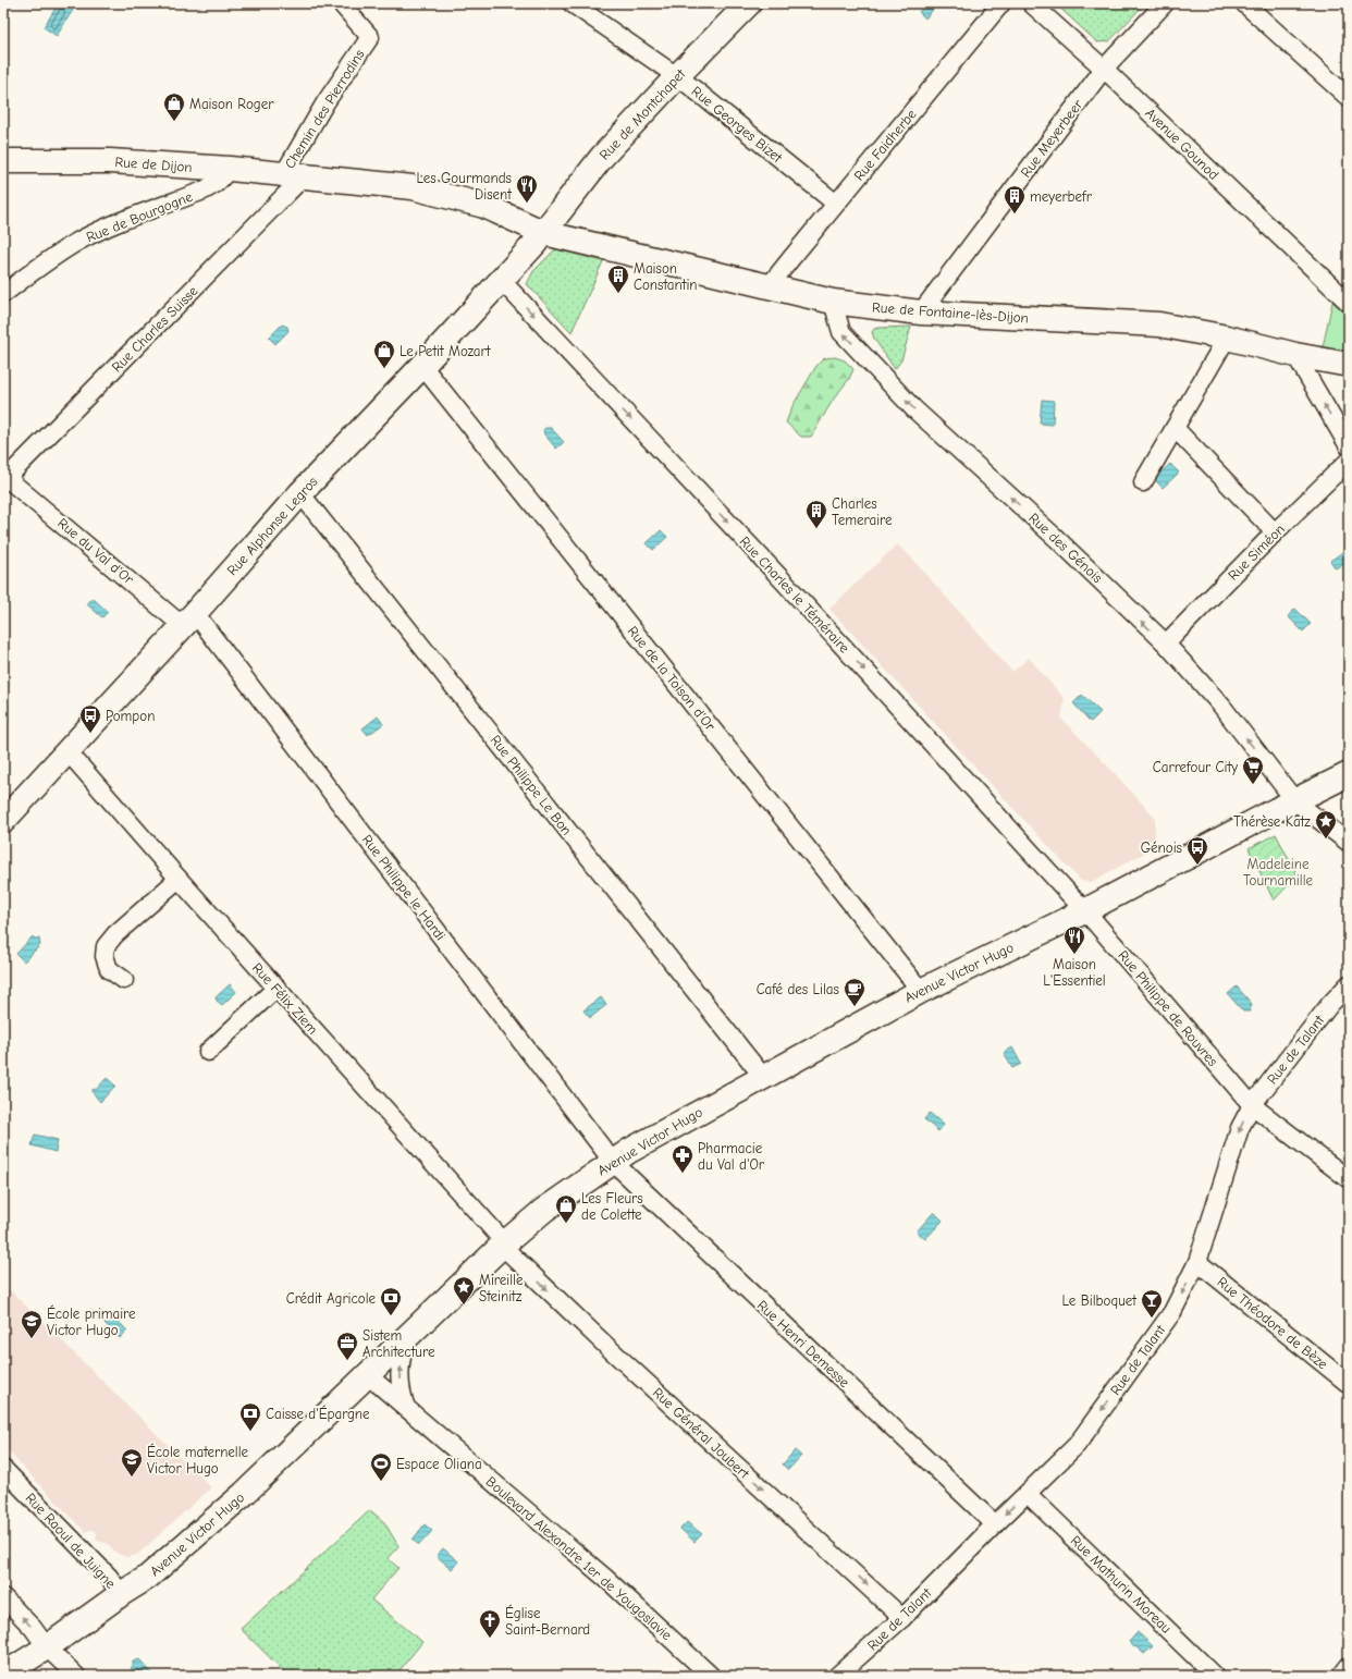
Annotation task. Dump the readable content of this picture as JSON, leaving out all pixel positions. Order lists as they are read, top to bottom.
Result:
{
  "streets": {
    "street": [
      "Chemin des Pierrodins",
      "Rue de Montchapet",
      "Rue Georges Bizet",
      "Rue Meyerbeer",
      "Avenue Gounod",
      "Rue Faidherbe",
      "Rue de Dijon",
      "Rue de Bourgogne",
      "Rue de Fontaine-lès-Dijon",
      "Rue Charles Suisse",
      "Rue Alphonse Legros",
      "Rue des Génois",
      "Rue du Val d'Or",
      "Rue Siméon",
      "Rue Charles le Téméraire",
      "Rue de la Toison d'Or",
      "Rue Philippe Le Bon",
      "Rue Philippe le Hardi",
      "Avenue Victor Hugo",
      "Rue Félix Ziem",
      "Rue Philippe de Rouvres",
      "Rue de Talant",
      "Rue Théodore de Bèze",
      "Rue Henri Demesse",
      "Rue Général Joubert",
      "Rue Raoul de Juigne",
      "Boulevard Alexandre 1er de Yougoslavie",
      "Rue Mathurin Moreau"
    ]
  },
  "crossings": [
    ["Chemin des Pierrodins", "Rue de Dijon"],
    ["Chemin des Pierrodins", "Rue de Fontaine-lès-Dijon"],
    ["Chemin des Pierrodins", "Rue Charles Suisse"],
    ["Rue de Montchapet", "Rue Georges Bizet"],
    ["Rue de Montchapet", "Rue de Fontaine-lès-Dijon"],
    ["Rue de Montchapet", "Rue Alphonse Legros"],
    ["Rue Georges Bizet", "Rue Faidherbe"],
    ["Rue Meyerbeer", "Avenue Gounod"],
    ["Rue Meyerbeer", "Rue de Fontaine-lès-Dijon"],
    ["Rue Faidherbe", "Rue de Fontaine-lès-Dijon"],
    ["Rue de Dijon", "Rue de Bourgogne"],
    ["Rue de Dijon", "Rue de Fontaine-lès-Dijon"],
    ["Rue de Dijon", "Rue Charles Suisse"],
    ["Rue de Fontaine-lès-Dijon", "Rue Charles Suisse"],
    ["Rue de Fontaine-lès-Dijon", "Rue Alphonse Legros"],
    ["Rue de Fontaine-lès-Dijon", "Rue des Génois"],
    ["Rue Charles Suisse", "Rue du Val d'Or"],
    ["Rue Alphonse Legros", "Rue du Val d'Or"],
    ["Rue Alphonse Legros", "Rue Charles le Téméraire"],
    ["Rue Alphonse Legros", "Rue de la Toison d'Or"],
    ["Rue Alphonse Legros", "Rue Philippe Le Bon"],
    ["Rue Alphonse Legros", "Rue Philippe le Hardi"],
    ["Rue Alphonse Legros", "Rue Félix Ziem"],
    ["Rue des Génois", "Rue Siméon"],
    ["Rue des Génois", "Avenue Victor Hugo"],
    ["Rue du Val d'Or", "Rue Philippe le Hardi"],
    ["Rue Charles le Téméraire", "Avenue Victor Hugo"],
    ["Rue Charles le Téméraire", "Rue Philippe de Rouvres"],
    ["Rue de la Toison d'Or", "Avenue Victor Hugo"],
    ["Rue Philippe Le Bon", "Avenue Victor Hugo"],
    ["Rue Philippe le Hardi", "Avenue Victor Hugo"],
    ["Rue Philippe le Hardi", "Rue Henri Demesse"],
    ["Avenue Victor Hugo", "Rue Félix Ziem"],
    ["Avenue Victor Hugo", "Rue Philippe de Rouvres"],
    ["Avenue Victor Hugo", "Rue Henri Demesse"],
    ["Avenue Victor Hugo", "Rue Général Joubert"],
    ["Avenue Victor Hugo", "Rue Raoul de Juigne"],
    ["Avenue Victor Hugo", "Boulevard Alexandre 1er de Yougoslavie"],
    ["Rue Félix Ziem", "Rue Général Joubert"],
    ["Rue Philippe de Rouvres", "Rue de Talant"],
    ["Rue de Talant", "Rue Théodore de Bèze"],
    ["Rue de Talant", "Rue Henri Demesse"],
    ["Rue de Talant", "Rue Général Joubert"],
    ["Rue de Talant", "Rue Mathurin Moreau"]
  ],
  "one_way": [
    "Rue des Génois",
    "Rue Charles le Téméraire",
    "Rue de Talant",
    "Rue Général Joubert"
  ],
  "parks": ["Madeleine Tournamille"],
  "places": {
    "shop": ["Maison Roger", "Le Petit Mozart", "Les Fleurs de Colette"],
    "restaurant": ["Les Gourmands Disent", "Maison L'Essentiel"],
    "building": ["meyerbefr", "Maison Constantin", "Charles Temeraire"],
    "bus stop": ["Pompon", "Génois"],
    "supermarket": ["Carrefour City"],
    "place": ["Thérèse Katz", "Mireille Steinitz"],
    "cafe": ["Café des Lilas"],
    "pharmacy": ["Pharmacie du Val d'Or"],
    "bank": ["Crédit Agricole", "Caisse d'Épargne"],
    "bar": ["Le Bilboquet"],
    "school or university": ["École primaire Victor Hugo", "École maternelle Victor Hugo"],
    "office": ["Sistem Architecture"],
    "sports": ["Espace Oliana"],
    "church": ["Église Saint-Bernard"]
  }
}
